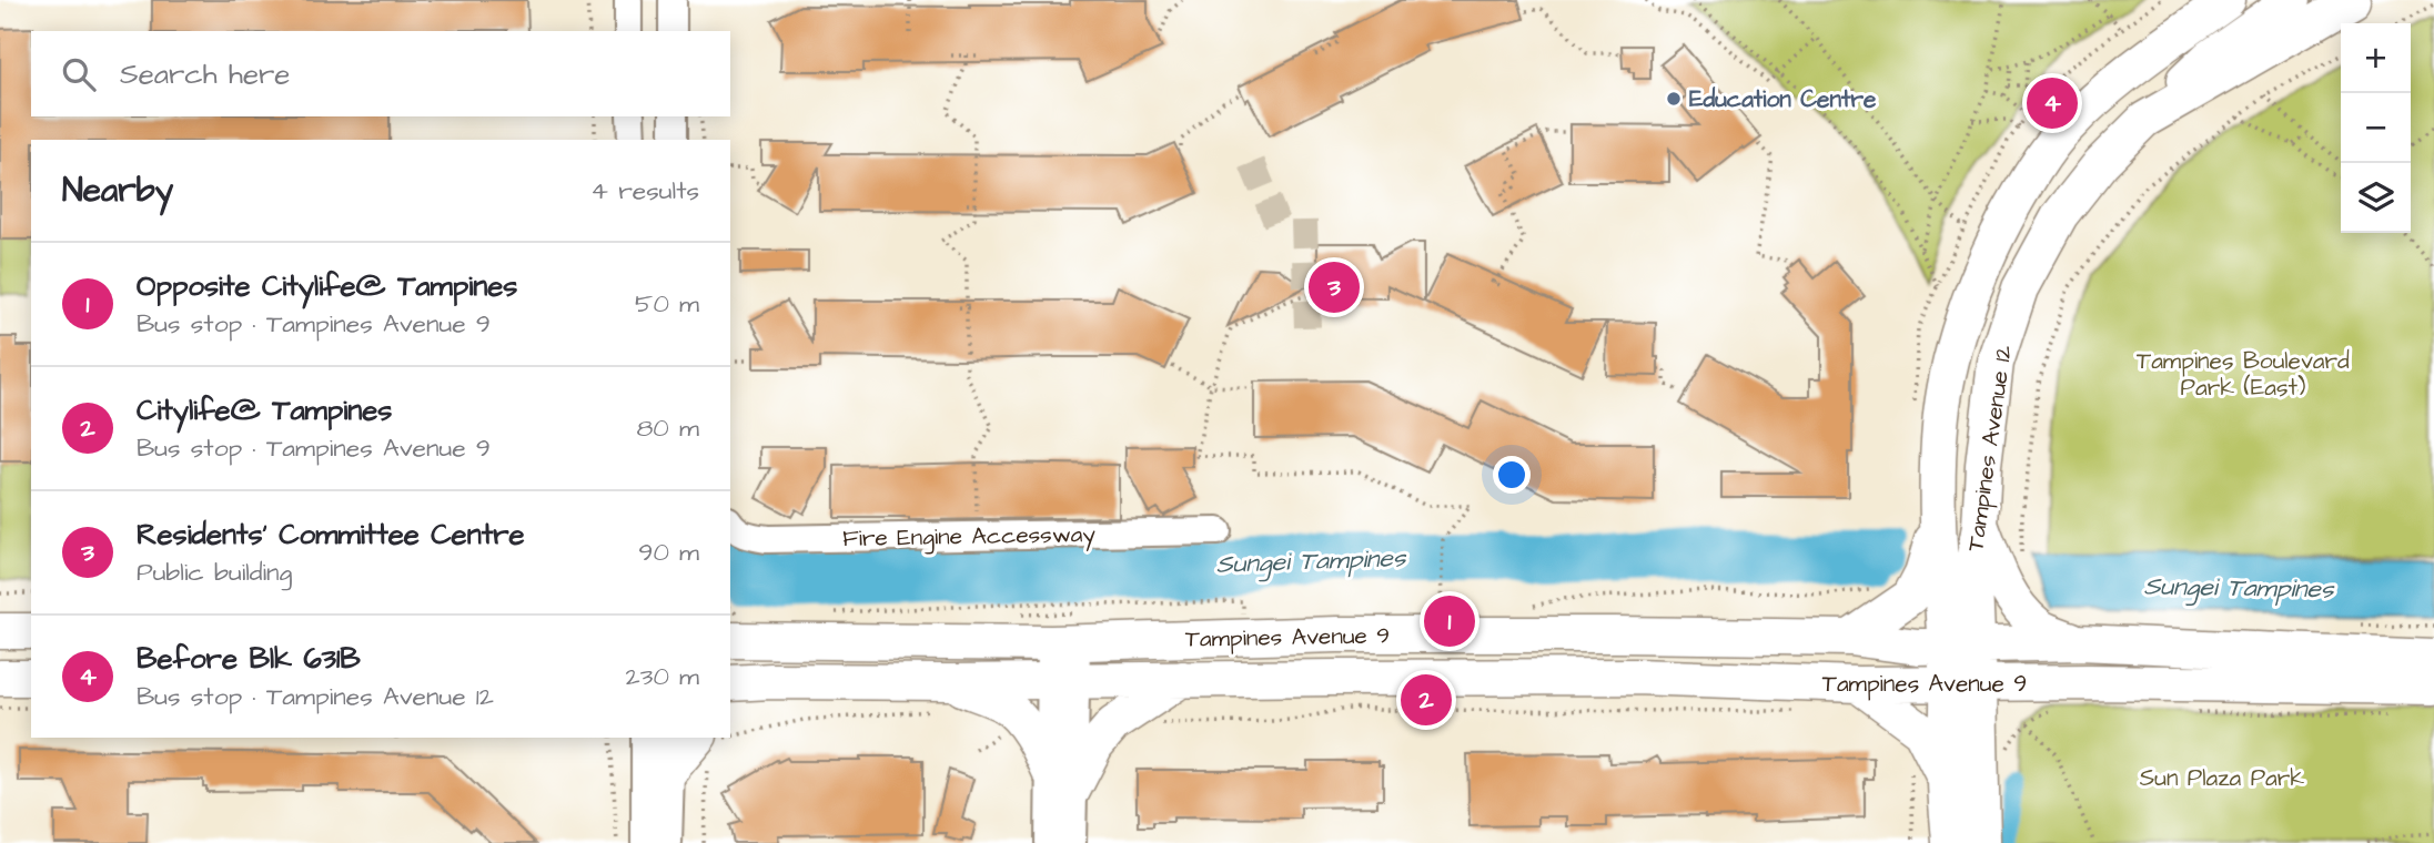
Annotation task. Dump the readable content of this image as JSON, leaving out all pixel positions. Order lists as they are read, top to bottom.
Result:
{
  "streets": {
    "main road": ["Tampines Avenue 12", "Tampines Avenue 9"],
    "street": ["Fire Engine Accessway"]
  },
  "crossings": [
    ["Tampines Avenue 12", "Tampines Avenue 9"]
  ],
  "water": ["Sungei Tampines"],
  "parks": ["Tampines Boulevard Park (East)", "Sun Plaza Park"],
  "places": ["Education Centre"],
  "page": {
    "map_buttons": ["+", "−"],
    "search": "Search here",
    "pins": [
      "4",
      "3",
      "1",
      "2"
    ],
    "heading": ["Nearby", "4 results"],
    "list": [
      {
        "mark": "1",
        "name": "Opposite Citylife@ Tampines",
        "note": "Bus stop · Tampines Avenue 9",
        "value": "50 m"
      },
      {
        "mark": "2",
        "name": "Citylife@ Tampines",
        "note": "Bus stop · Tampines Avenue 9",
        "value": "80 m"
      },
      {
        "mark": "3",
        "name": "Residents' Committee Centre",
        "note": "Public building",
        "value": "90 m"
      },
      {
        "mark": "4",
        "name": "Before Blk 631B",
        "note": "Bus stop · Tampines Avenue 12",
        "value": "230 m"
      }
    ]
  }
}
